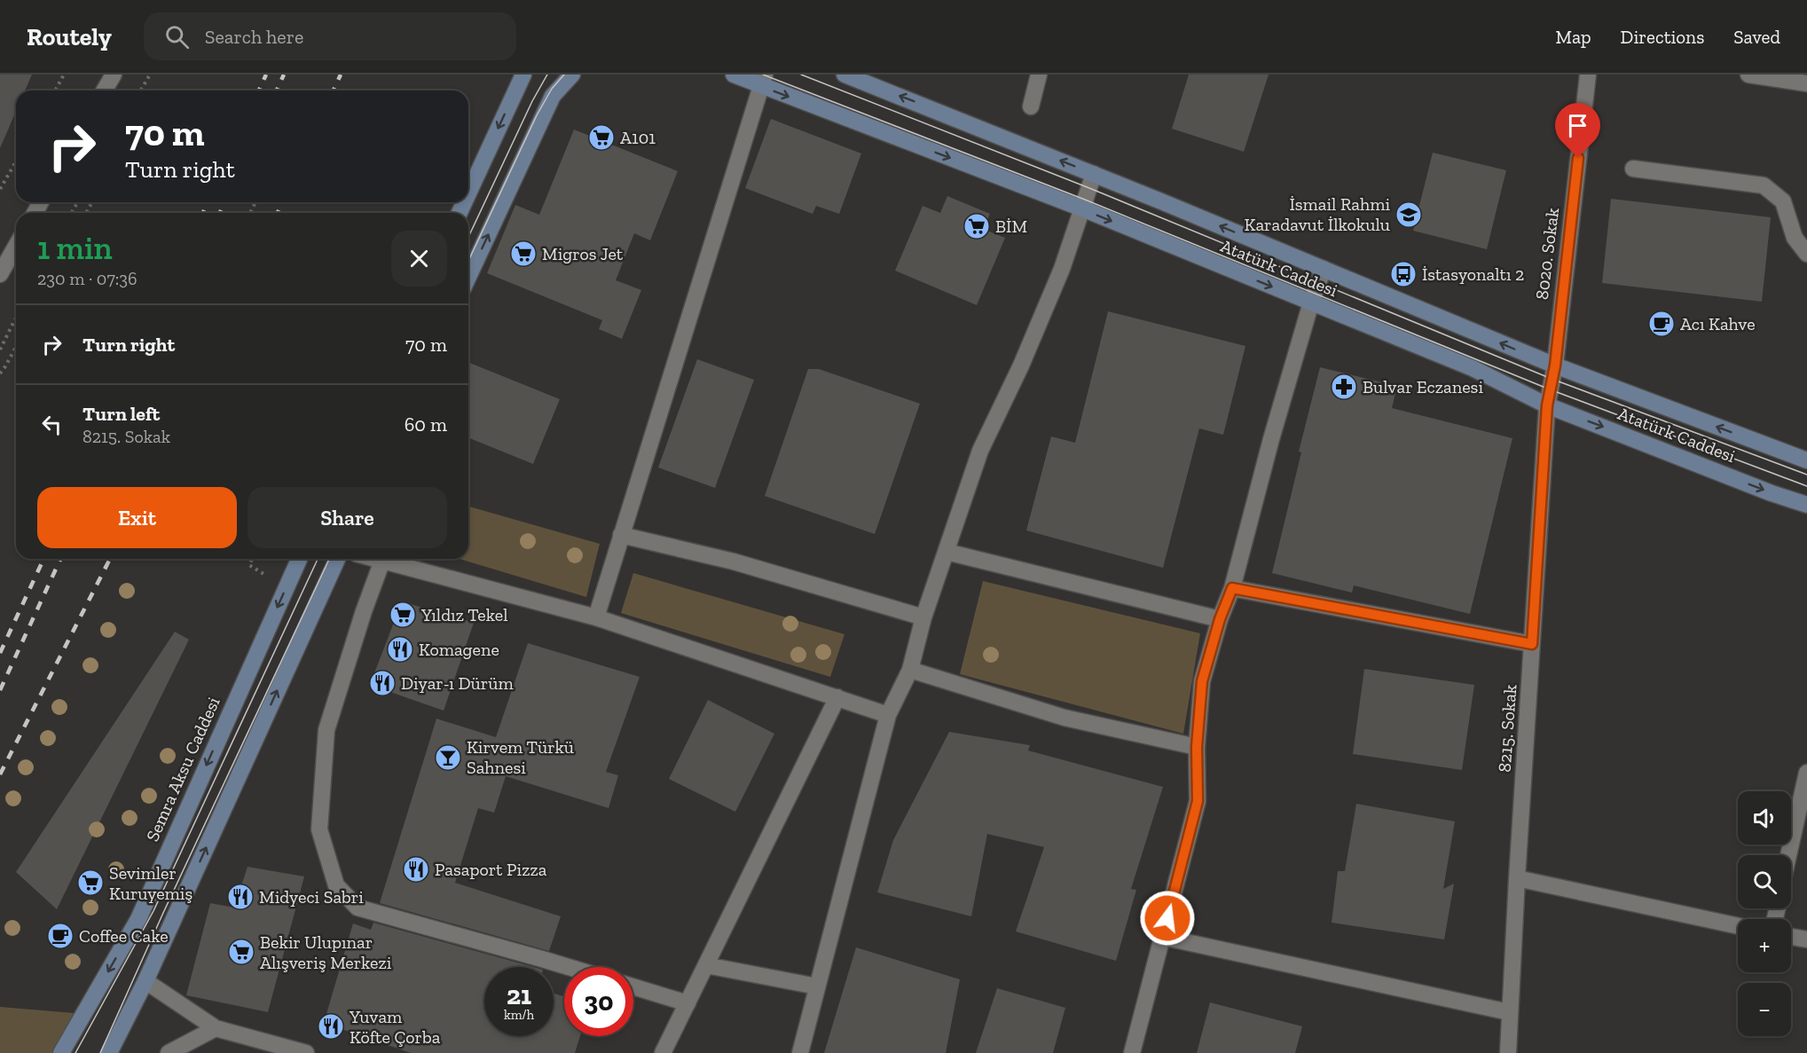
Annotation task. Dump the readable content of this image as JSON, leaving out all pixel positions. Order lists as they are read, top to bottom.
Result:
{
  "streets": {
    "street": [
      "8020. Sokak",
      "Atatürk Caddesi",
      "8215. Sokak",
      "Semra Aksu Caddesi"
    ]
  },
  "crossings": [
    ["8020. Sokak", "Atatürk Caddesi"],
    ["8020. Sokak", "8215. Sokak"],
    ["Atatürk Caddesi", "8215. Sokak"]
  ],
  "places": {
    "supermarket": [
      "A101",
      "BİM",
      "Migros Jet",
      "Yıldız Tekel",
      "Sevimler Kuruyemiş",
      "Bekir Ulupınar Alışveriş Merkezi"
    ],
    "school or university": ["İsmail Rahmi Karadavut İlkokulu"],
    "bus stop": ["İstasyonaltı 2"],
    "cafe": ["Acı Kahve", "Coffee Cake"],
    "pharmacy": ["Bulvar Eczanesi"],
    "restaurant": [
      "Komagene",
      "Diyar-ı Dürüm",
      "Pasaport Pizza",
      "Midyeci Sabri",
      "Yuvam Köfte Çorba"
    ],
    "bar": ["Kirvem Türkü Sahnesi"]
  },
  "page": {
    "header": "Routely",
    "search": "Search here",
    "nav": ["Map", "Directions", "Saved"],
    "turn": ["70 m", "Turn right"],
    "heading": ["1 min", "230 m · 07:36"],
    "list": [
      {
        "name": "Turn right",
        "value": "70 m"
      },
      {
        "name": "Turn left",
        "note": "8215. Sokak",
        "value": "60 m"
      }
    ],
    "buttons": ["Exit", "Share"],
    "map_buttons": ["+", "−"],
    "speed": "21 km/h",
    "limit": "30"
  }
}
